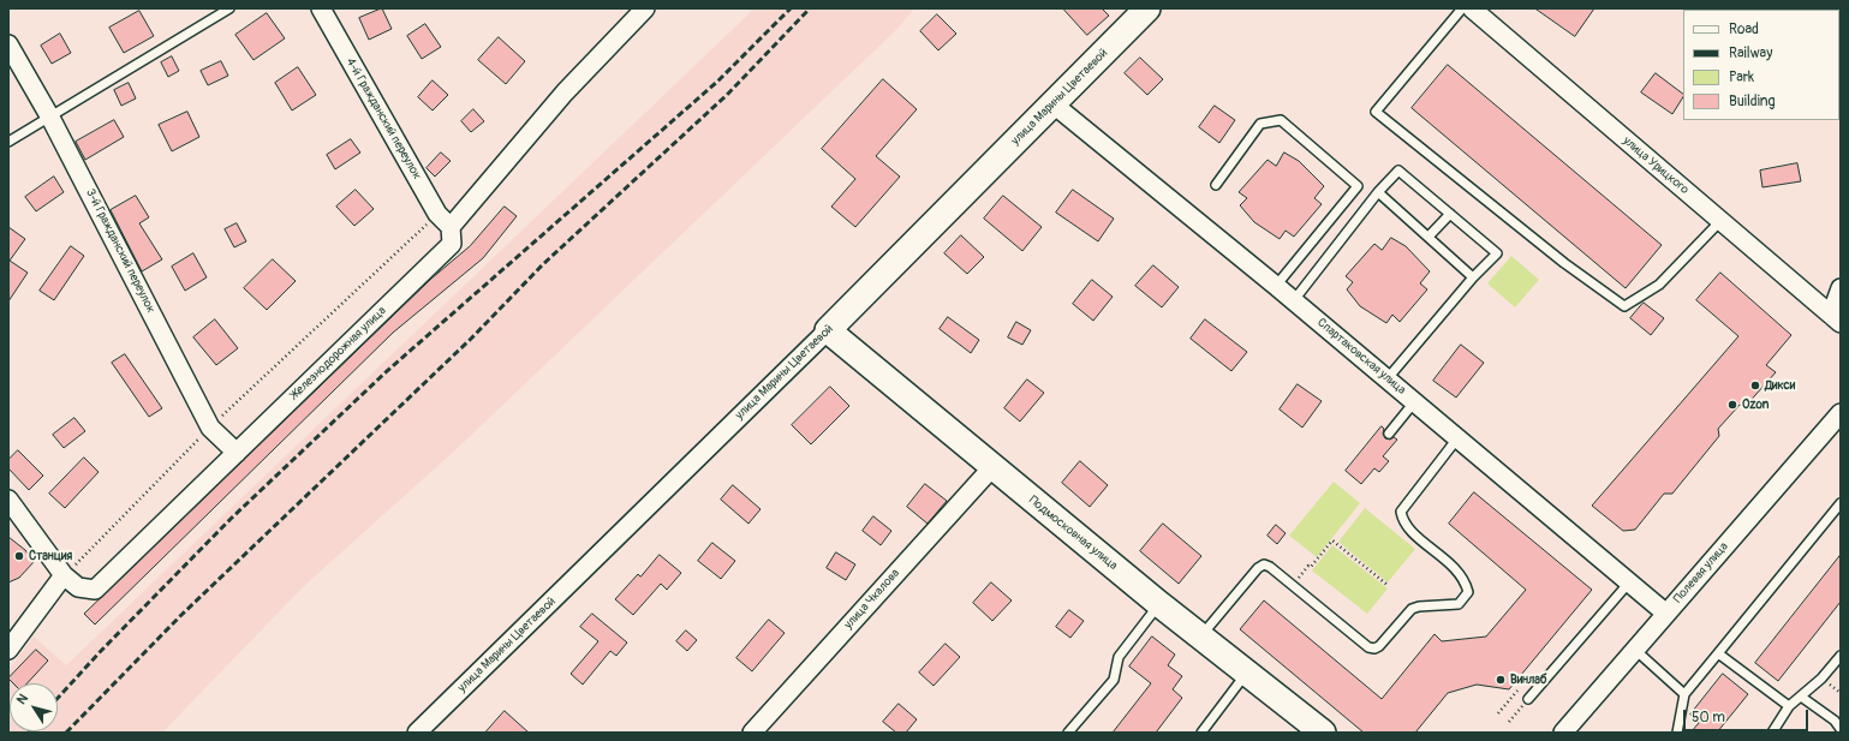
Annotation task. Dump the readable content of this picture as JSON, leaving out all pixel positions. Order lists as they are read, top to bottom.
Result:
{
  "streets": {
    "street": [
      "улица Марины Цветаевой",
      "4-й Гражданский переулок",
      "улица Урицкого",
      "3-й Гражданский переулок",
      "Железнодорожная улица",
      "Спартаковская улица",
      "Подмосковная улица",
      "Полевая улица",
      "улица Чкалова"
    ]
  },
  "crossings": [
    ["улица Марины Цветаевой", "Спартаковская улица"],
    ["улица Марины Цветаевой", "Подмосковная улица"],
    ["4-й Гражданский переулок", "Железнодорожная улица"],
    ["3-й Гражданский переулок", "Железнодорожная улица"],
    ["Спартаковская улица", "Полевая улица"],
    ["Подмосковная улица", "улица Чкалова"]
  ],
  "places": [
    "Дикси",
    "Ozon",
    "Станция",
    "Винлаб"
  ],
  "legend": [
    "Road",
    "Railway",
    "Park",
    "Building"
  ],
  "scale_bar": "50 m",
  "north": "top left"
}
